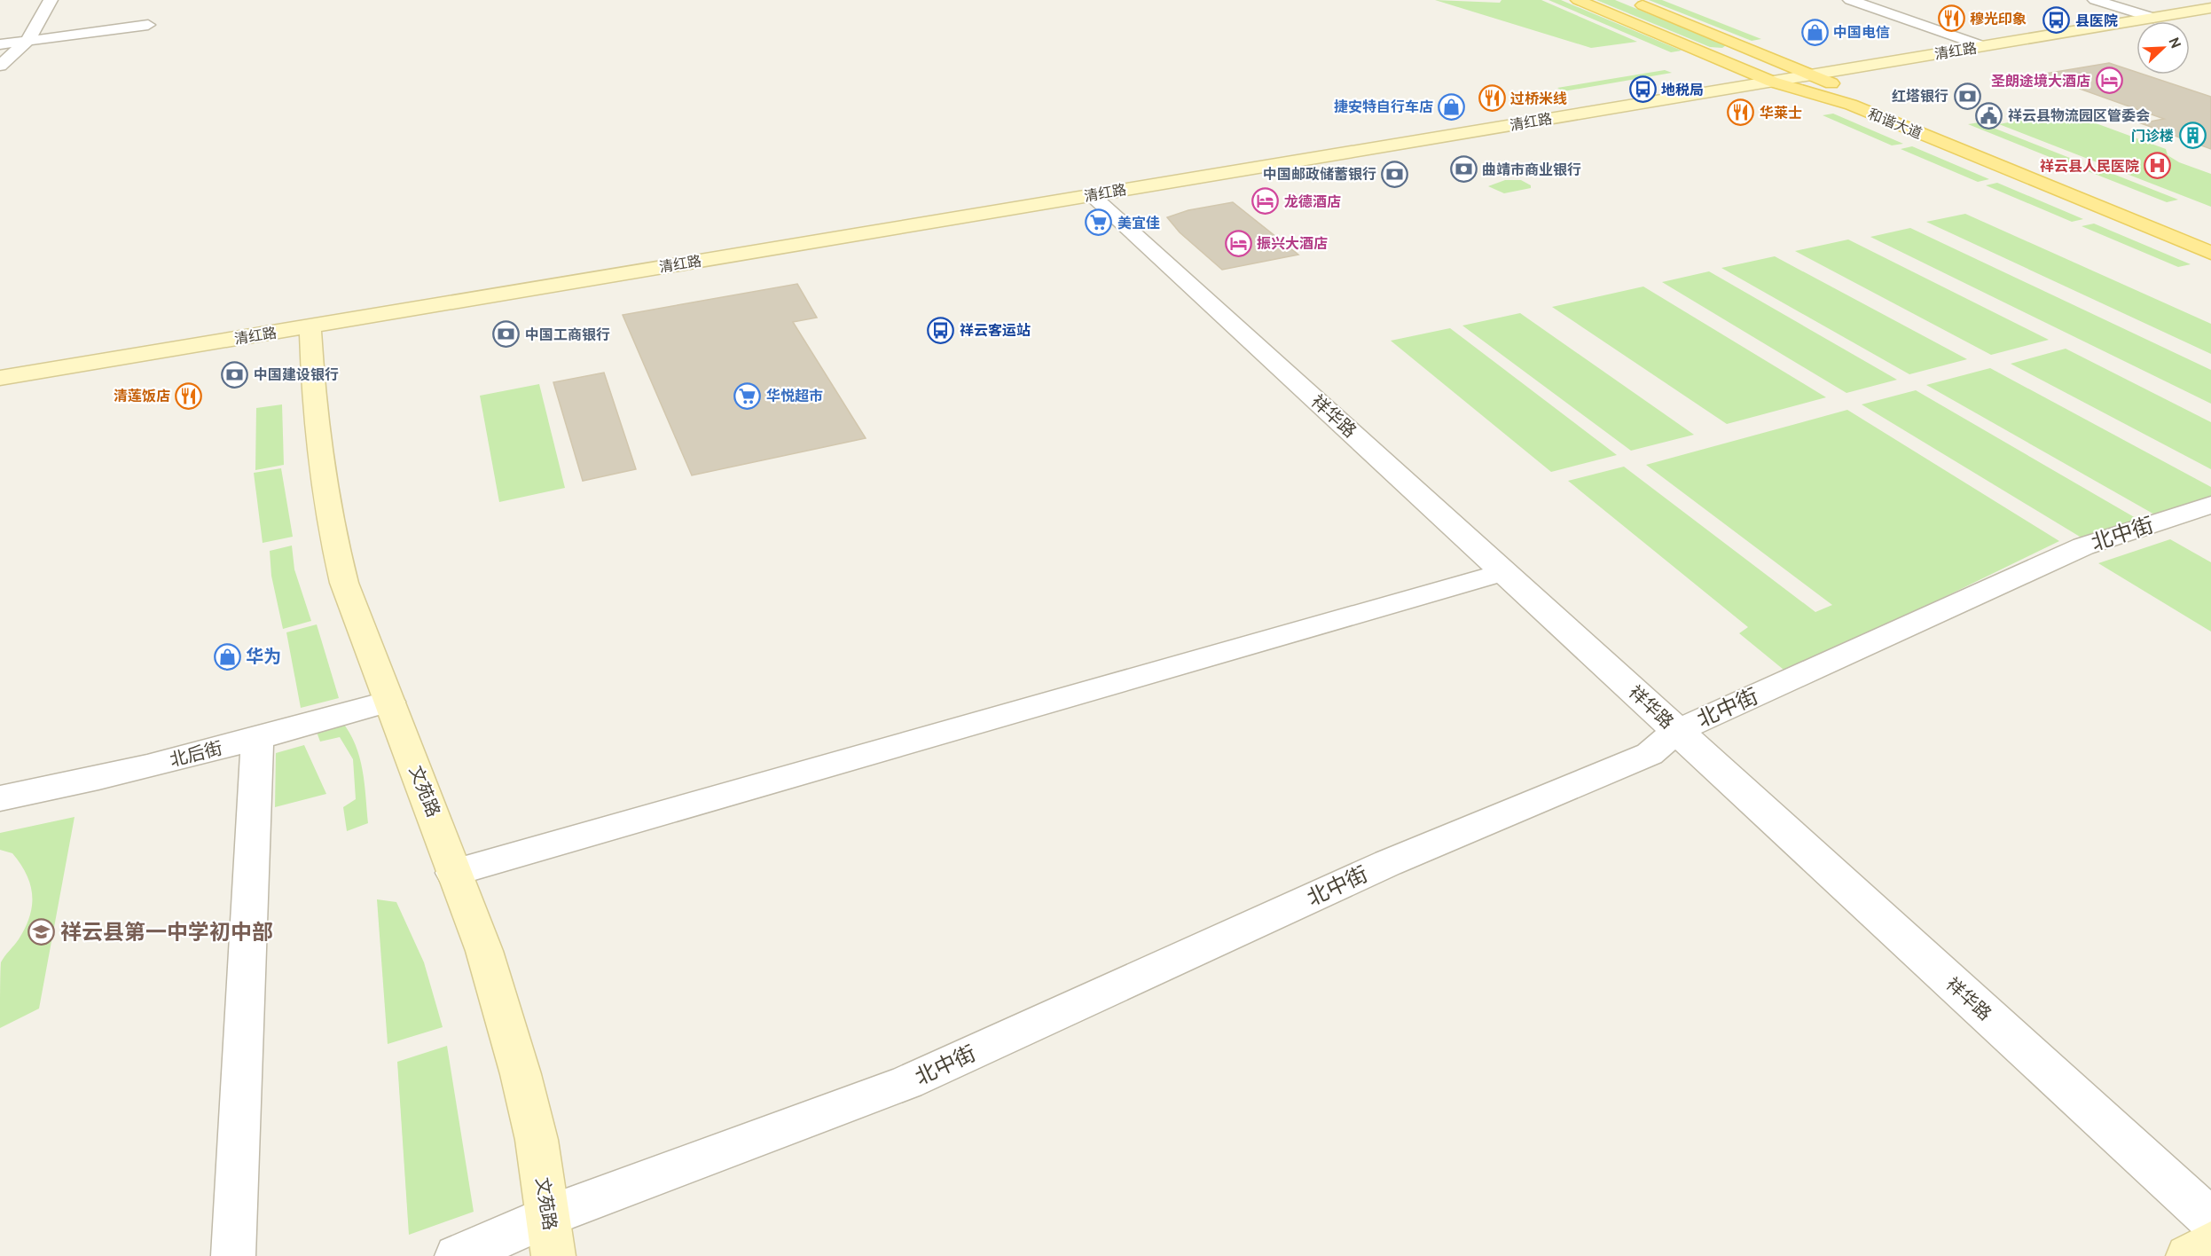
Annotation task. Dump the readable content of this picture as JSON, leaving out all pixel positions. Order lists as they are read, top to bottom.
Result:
{
  "streets": {
    "main road": ["清红路", "和谐大道", "文苑路"],
    "street": ["祥华路", "北中街", "北后街"]
  },
  "crossings": [
    ["清红路", "和谐大道"],
    ["清红路", "祥华路"],
    ["清红路", "文苑路"],
    ["祥华路", "北中街"],
    ["北中街", "文苑路"],
    ["北后街", "文苑路"]
  ],
  "places": {
    "restaurant": [
      "穆光印象",
      "过桥米线",
      "华莱士",
      "清莲饭店"
    ],
    "bus stop": ["县医院", "地税局", "祥云客运站"],
    "shop": ["中国电信", "捷安特自行车店", "华为"],
    "hotel": ["圣朗途境大酒店", "龙德酒店", "振兴大酒店"],
    "bank": [
      "红塔银行",
      "曲靖市商业银行",
      "中国邮政储蓄银行",
      "中国工商银行",
      "中国建设银行"
    ],
    "public building": ["祥云县物流园区管委会"],
    "building": ["门诊楼"],
    "hospital": ["祥云县人民医院"],
    "supermarket": ["美宜佳", "华悦超市"],
    "school or university": ["祥云县第一中学初中部"]
  },
  "north": "top right"
}
